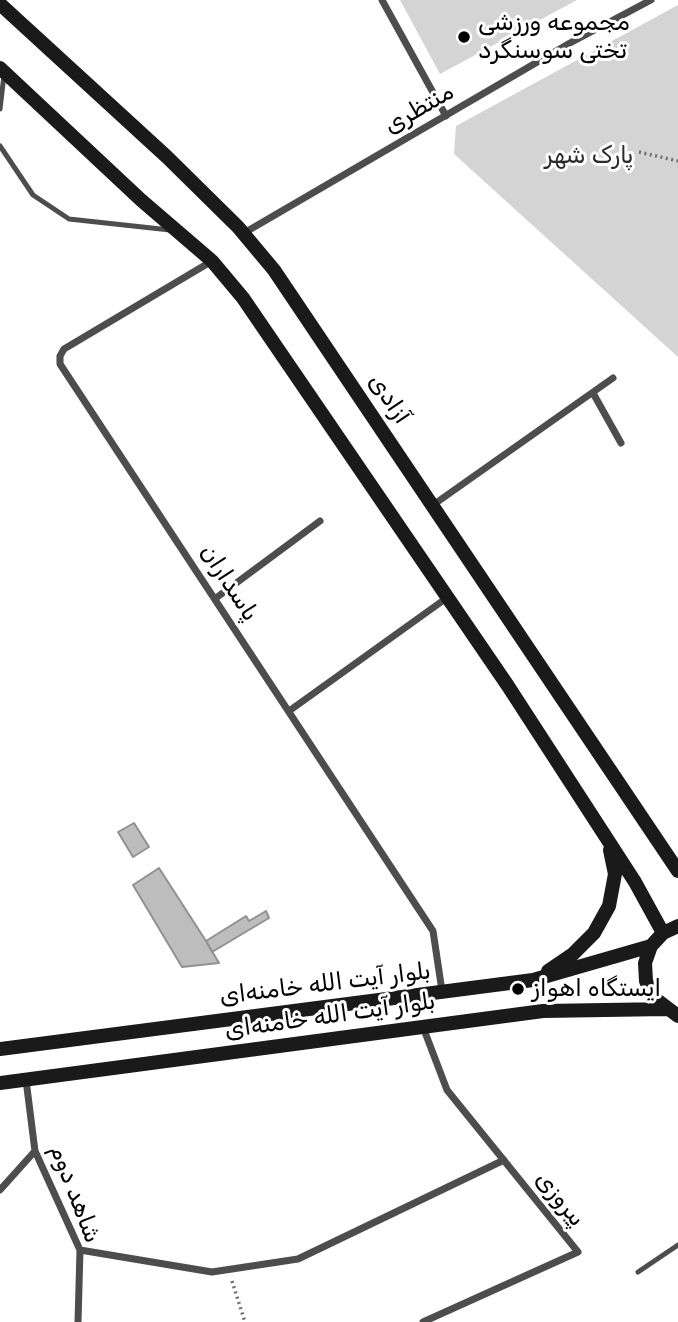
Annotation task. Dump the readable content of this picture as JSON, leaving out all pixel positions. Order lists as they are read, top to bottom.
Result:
{
  "streets": {
    "main road": ["آزادی", "بلوار آیت الله خامنه‌ای", "بلوار آیت‌ الله خامنه‌ای"],
    "street": [
      "منتظری",
      "پاسداران",
      "شاهد دوم",
      "پیروزی"
    ]
  },
  "crossings": [
    ["منتظری", "آزادی"],
    ["پاسداران", "بلوار آیت الله خامنه‌ای"],
    ["بلوار آیت‌ الله خامنه‌ای", "شاهد دوم"],
    ["بلوار آیت‌ الله خامنه‌ای", "پیروزی"]
  ],
  "parks": ["پارک شهر"],
  "places": ["مجموعه ورزشی تختی سوسنگرد", "ایستگاه اهواز"]
}
